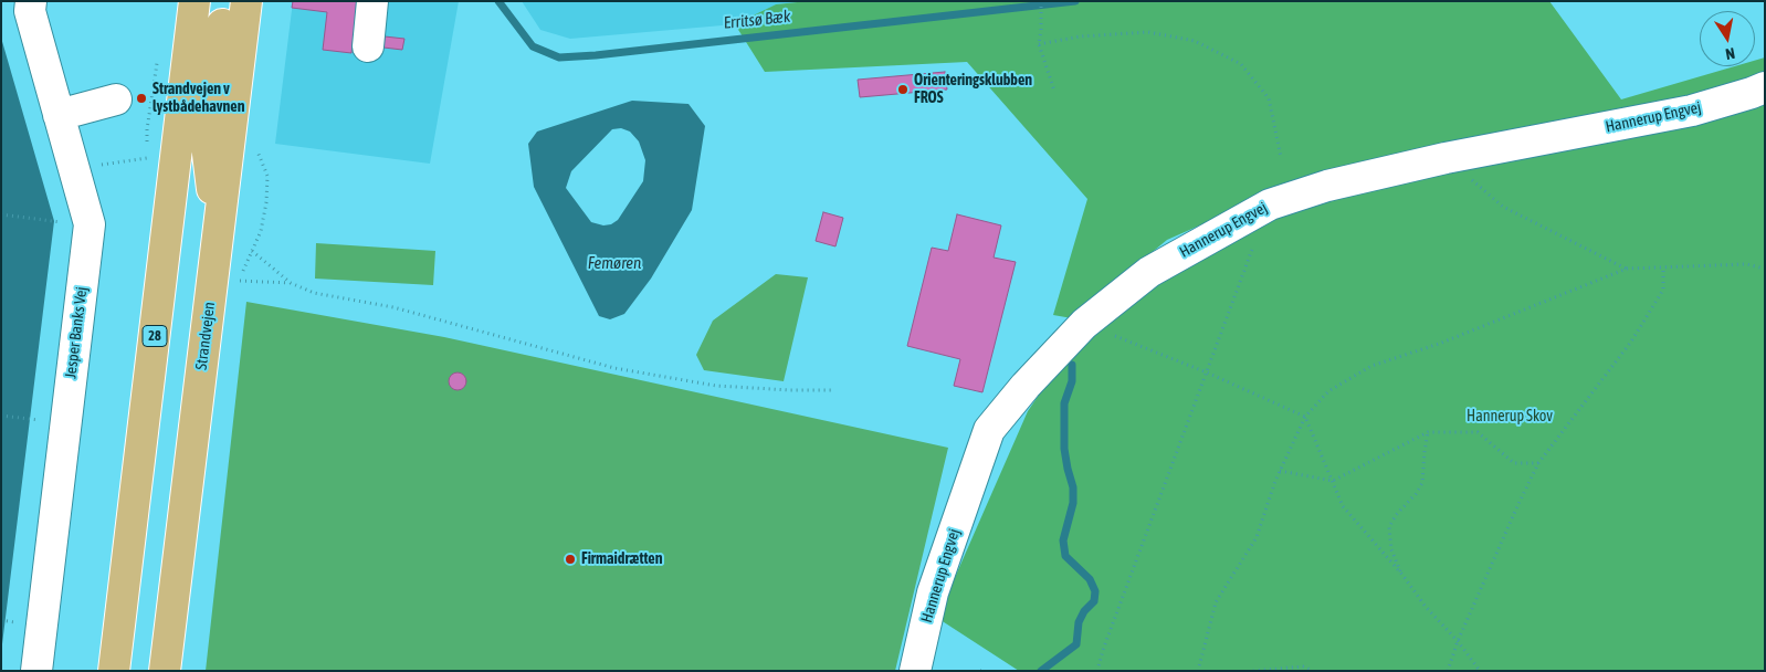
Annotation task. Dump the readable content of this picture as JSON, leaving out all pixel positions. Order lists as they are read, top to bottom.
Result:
{
  "streets": {
    "main road": ["28", "Strandvejen"],
    "street": ["Hannerup Engvej", "Jesper Banks Vej"]
  },
  "water": ["Erritsø Bæk", "Femøren"],
  "parks": ["Hannerup Skov"],
  "places": ["Orienteringsklubben FROS", "Strandvejen v lystbådehavnen", "Firmaidrætten"],
  "north": "bottom"
}
